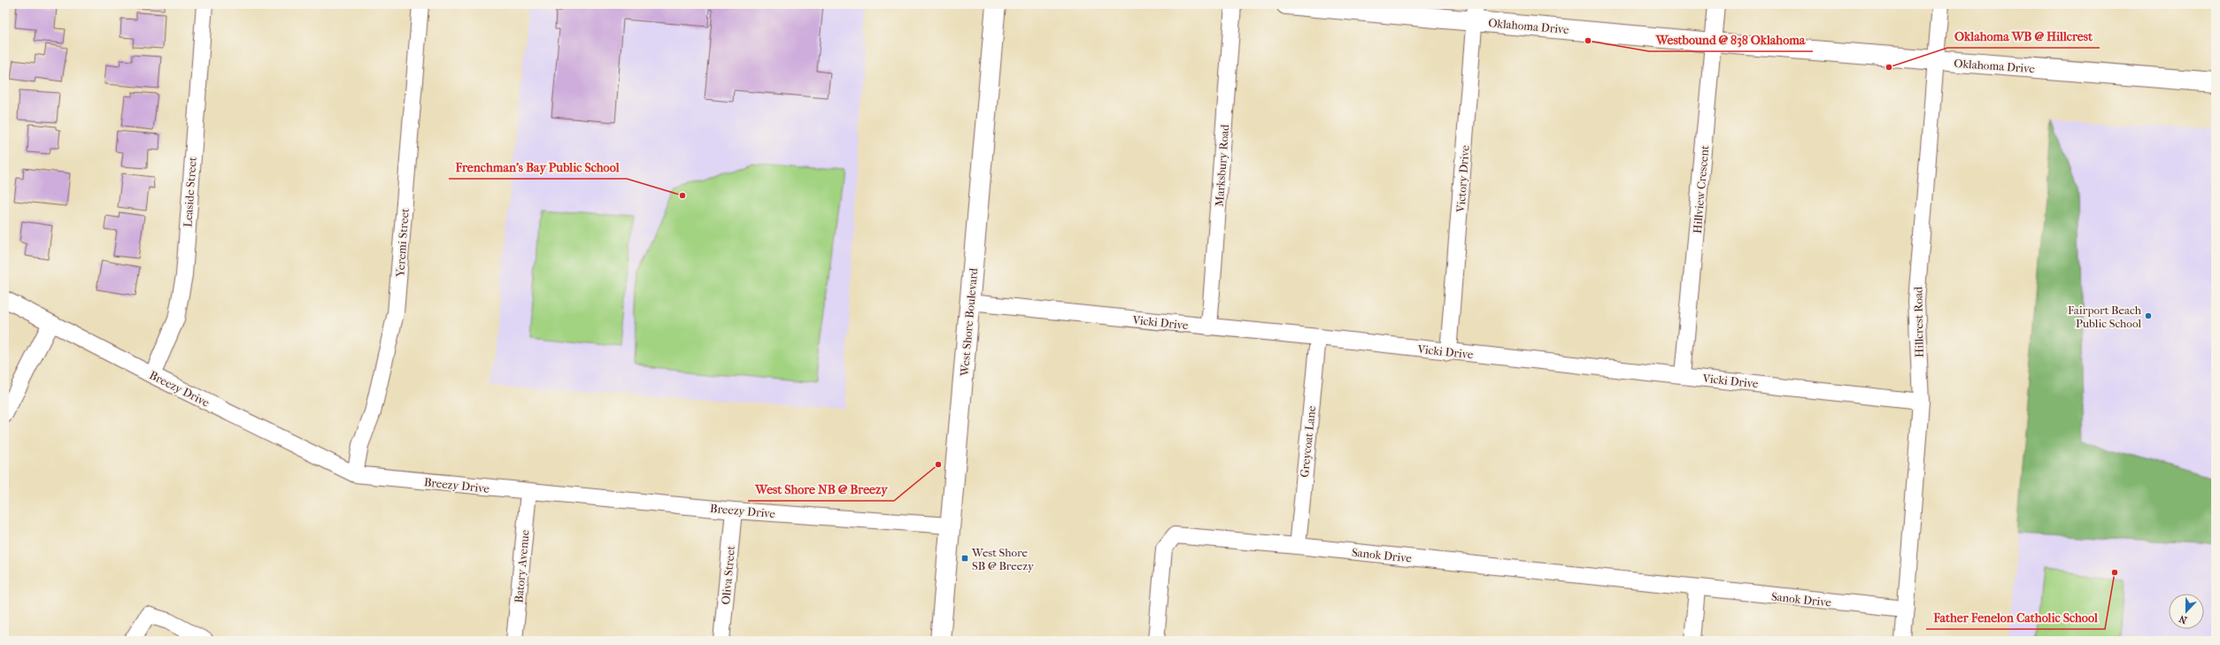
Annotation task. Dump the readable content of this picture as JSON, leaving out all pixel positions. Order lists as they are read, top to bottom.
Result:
{
  "streets": {
    "street": [
      "Oklahoma Drive",
      "Marksbury Road",
      "Victory Drive",
      "Hillview Crescent",
      "Leaside Street",
      "Yeremi Street",
      "West Shore Boulevard",
      "Vicki Drive",
      "Hillcrest Road",
      "Breezy Drive",
      "Greycoat Lane",
      "Sanok Drive",
      "Batory Avenue",
      "Oliva Street"
    ]
  },
  "crossings": [
    ["Oklahoma Drive", "Victory Drive"],
    ["Oklahoma Drive", "Hillview Crescent"],
    ["Oklahoma Drive", "Hillcrest Road"],
    ["Marksbury Road", "Vicki Drive"],
    ["Victory Drive", "Vicki Drive"],
    ["Hillview Crescent", "Vicki Drive"],
    ["Leaside Street", "Breezy Drive"],
    ["Yeremi Street", "Breezy Drive"],
    ["West Shore Boulevard", "Vicki Drive"],
    ["West Shore Boulevard", "Breezy Drive"],
    ["Vicki Drive", "Hillcrest Road"],
    ["Vicki Drive", "Greycoat Lane"],
    ["Hillcrest Road", "Sanok Drive"],
    ["Breezy Drive", "Batory Avenue"],
    ["Breezy Drive", "Oliva Street"],
    ["Greycoat Lane", "Sanok Drive"]
  ],
  "places": {
    "other": [
      "Westbound @ 838 Oklahoma",
      "Oklahoma WB @ Hillcrest",
      "Frenchman's Bay Public School",
      "Fairport Beach Public School",
      "West Shore NB @ Breezy",
      "Father Fenelon Catholic School"
    ],
    "transit": ["West Shore SB @ Breezy"]
  },
  "north": "bottom"
}
